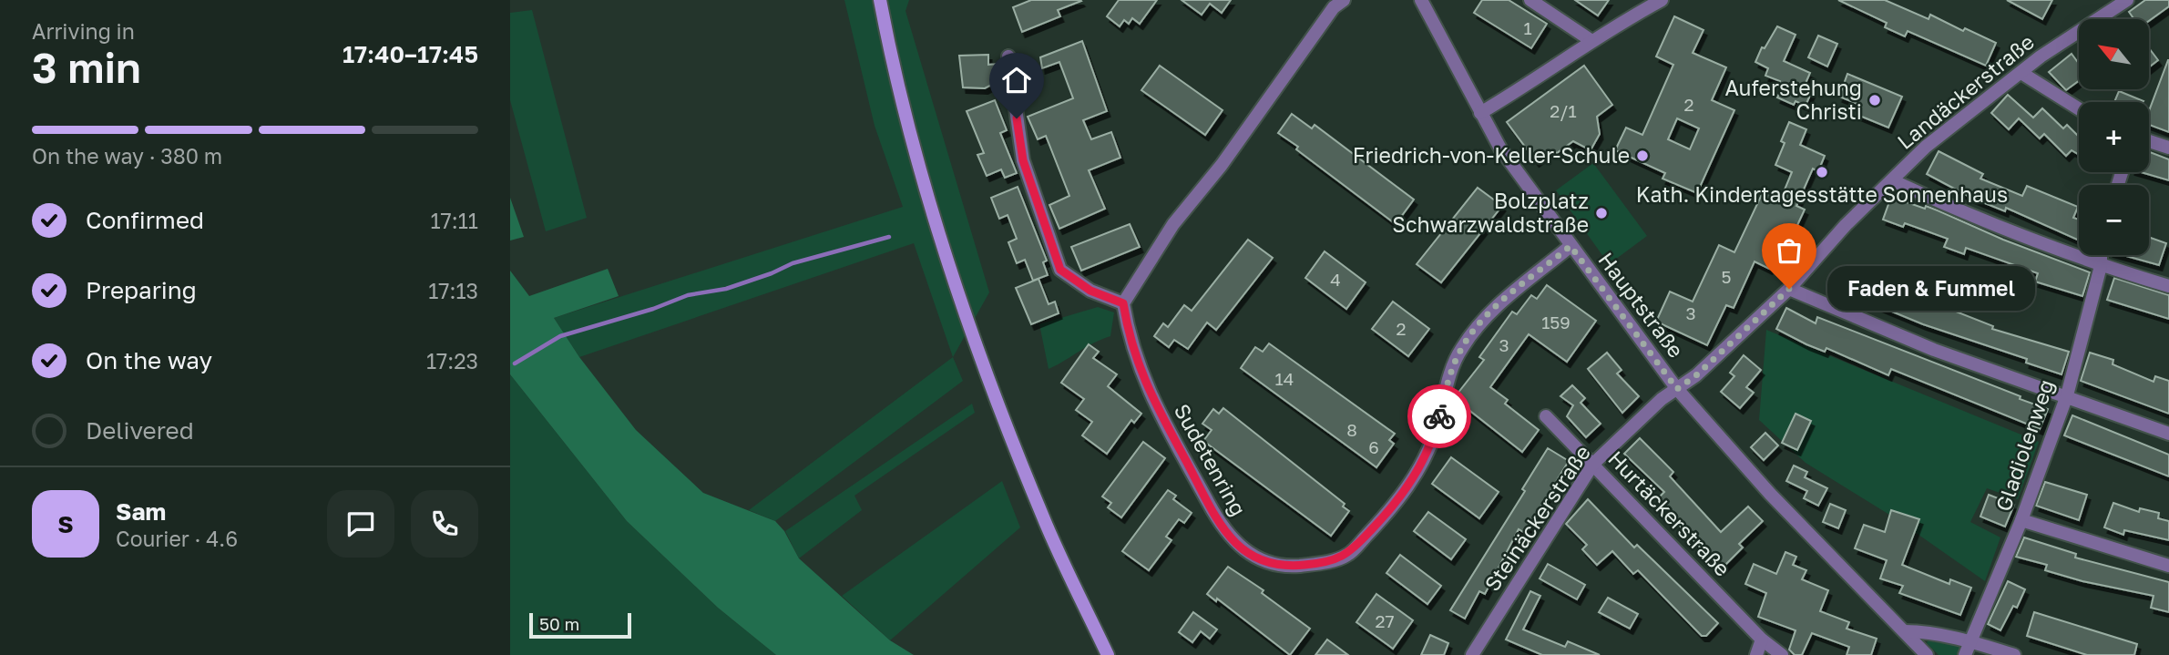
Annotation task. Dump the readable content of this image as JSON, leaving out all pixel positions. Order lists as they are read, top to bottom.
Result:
{
  "streets": {
    "street": [
      "Landäckerstraße",
      "Hauptstraße",
      "Gladiolenweg",
      "Sudetenring",
      "Hurtäckerstraße",
      "Steinäckerstraße"
    ]
  },
  "crossings": [
    ["Landäckerstraße", "Hauptstraße"],
    ["Landäckerstraße", "Steinäckerstraße"],
    ["Hauptstraße", "Sudetenring"],
    ["Hauptstraße", "Steinäckerstraße"],
    ["Hurtäckerstraße", "Steinäckerstraße"]
  ],
  "places": [
    "Auferstehung Christi",
    "Friedrich-von-Keller-Schule",
    "Kath. Kindertagesstätte Sonnenhaus",
    "Bolzplatz Schwarzwaldstraße",
    "Faden & Fummel"
  ],
  "house_numbers": [
    "1",
    "2",
    "2/1",
    "5",
    "4",
    "3",
    "159",
    "2",
    "3",
    "14",
    "8",
    "6",
    "27"
  ],
  "scale_bar": "50 m",
  "north": "top left",
  "page": {
    "heading": ["3 min", "Arriving in", "17:40–17:45"],
    "panel": ["Sam", "Courier · 4.6"],
    "map_buttons": ["+", "−"],
    "bar": "On the way · 380 m",
    "list": [
      ["Confirmed", "17:11"],
      ["Preparing", "17:13"],
      ["On the way", "17:23"],
      "Delivered"
    ],
    "bubble": "Faden & Fummel",
    "round": "S",
    "scale": "50 m"
  }
}
